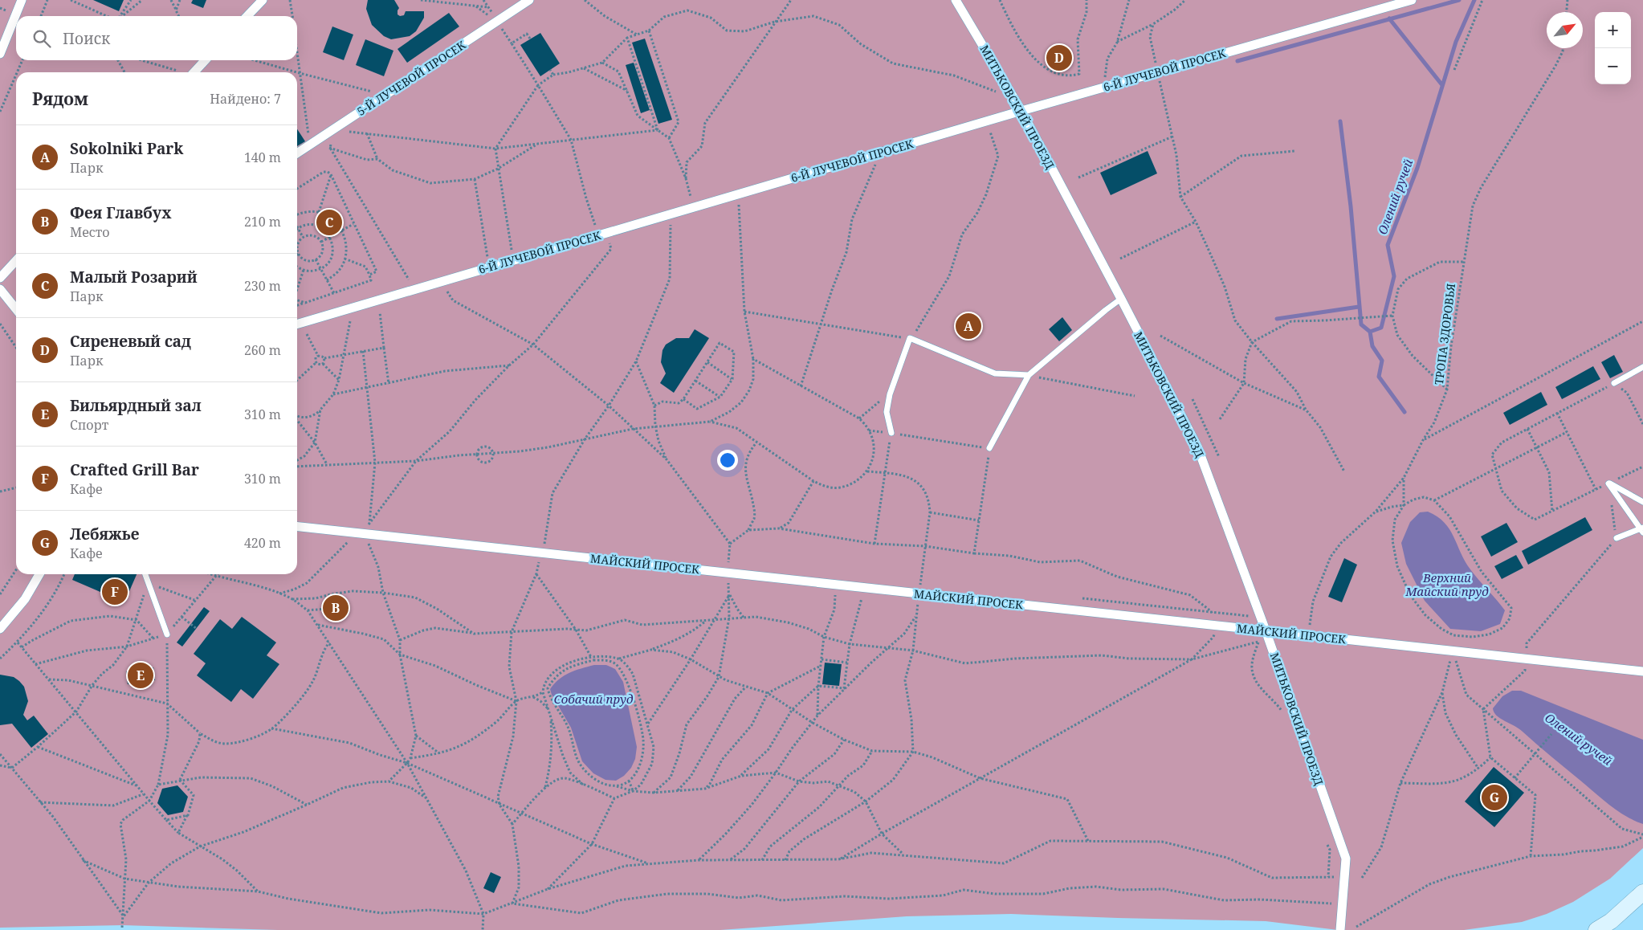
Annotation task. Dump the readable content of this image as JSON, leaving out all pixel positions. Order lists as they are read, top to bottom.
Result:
{
  "streets": {
    "street": [
      "6-Й ЛУЧЕВОЙ ПРОСЕК",
      "5-Й ЛУЧЕВОЙ ПРОСЕК",
      "МИТЬКОВСКИЙ ПРОЕЗД",
      "МАЙСКИЙ ПРОСЕК"
    ],
    "path": ["ТРОПА ЗДОРОВЬЯ"]
  },
  "crossings": [
    ["6-Й ЛУЧЕВОЙ ПРОСЕК", "МИТЬКОВСКИЙ ПРОЕЗД"],
    ["МИТЬКОВСКИЙ ПРОЕЗД", "МАЙСКИЙ ПРОСЕК"],
    ["ТРОПА ЗДОРОВЬЯ", "МАЙСКИЙ ПРОСЕК"]
  ],
  "water": ["Олений ручей", "Верхний Майский пруд", "Собачий пруд"],
  "north": "top right",
  "page": {
    "map_buttons": ["+", "−"],
    "search": "Поиск",
    "pins": [
      "D",
      "C",
      "A",
      "F",
      "B",
      "E",
      "G"
    ],
    "heading": ["Рядом", "Найдено: 7"],
    "list": [
      {
        "mark": "A",
        "name": "Sokolniki Park",
        "note": "Парк",
        "value": "140 m"
      },
      {
        "mark": "B",
        "name": "Фея Главбух",
        "note": "Место",
        "value": "210 m"
      },
      {
        "mark": "C",
        "name": "Малый Розарий",
        "note": "Парк",
        "value": "230 m"
      },
      {
        "mark": "D",
        "name": "Сиреневый сад",
        "note": "Парк",
        "value": "260 m"
      },
      {
        "mark": "E",
        "name": "Бильярдный зал",
        "note": "Спорт",
        "value": "310 m"
      },
      {
        "mark": "F",
        "name": "Crafted Grill Bar",
        "note": "Кафе",
        "value": "310 m"
      },
      {
        "mark": "G",
        "name": "Лебяжье",
        "note": "Кафе",
        "value": "420 m"
      }
    ]
  }
}
